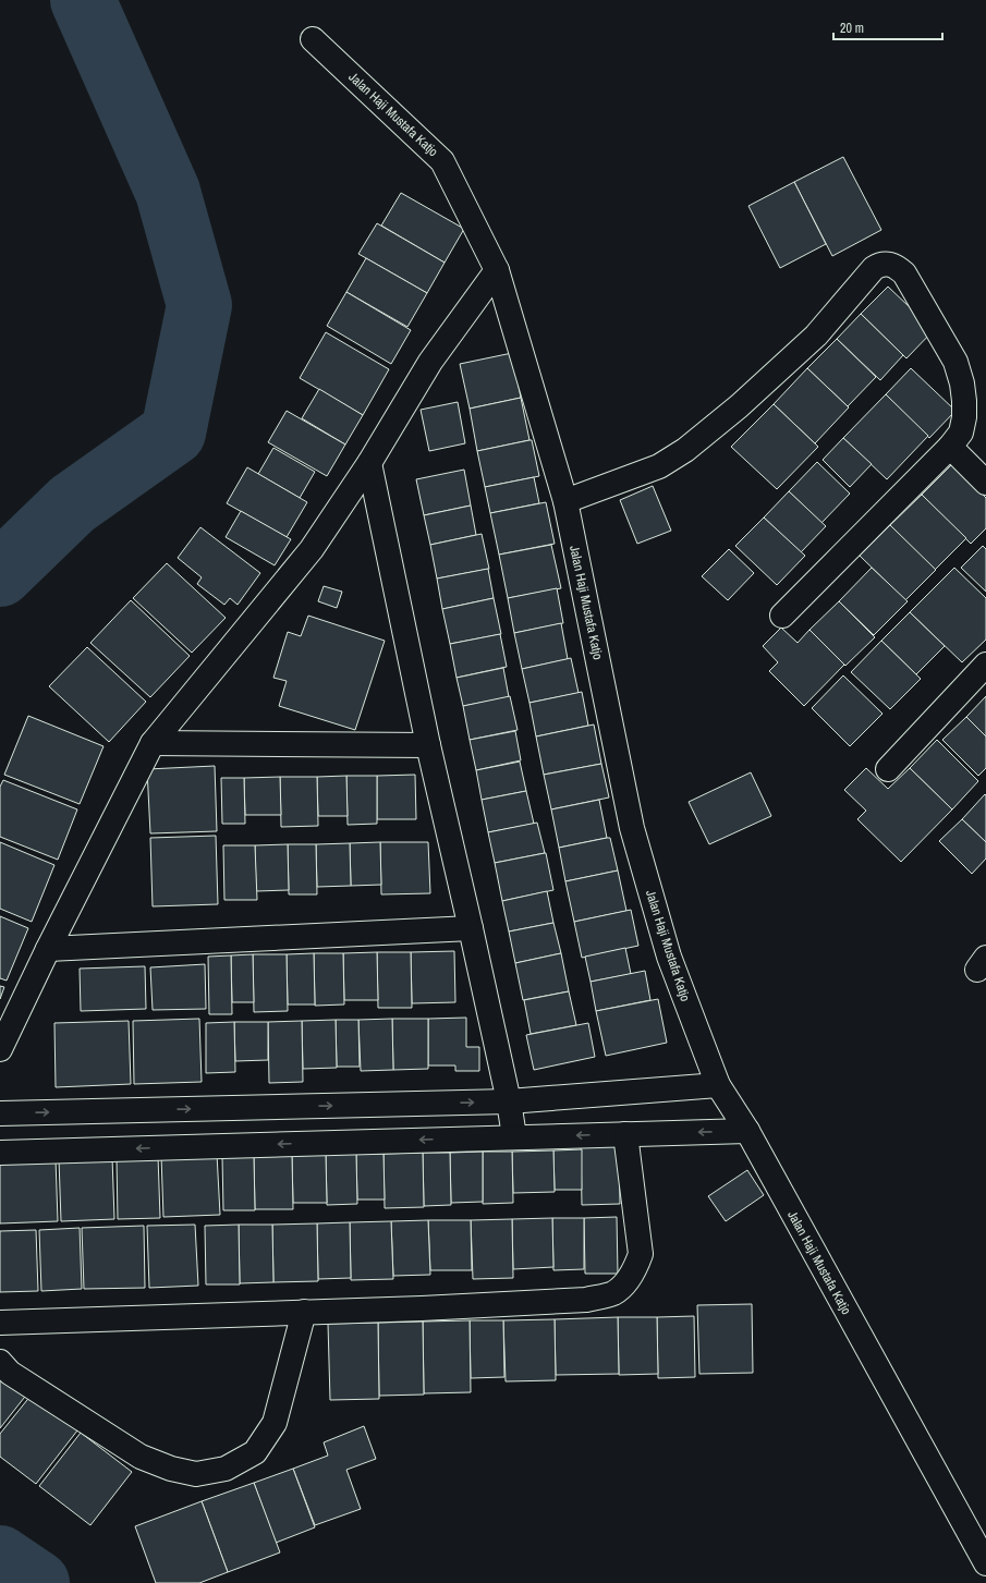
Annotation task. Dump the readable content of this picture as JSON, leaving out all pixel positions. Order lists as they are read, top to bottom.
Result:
{
  "streets": {
    "street": ["Jalan Haji Mustafa Katjo"]
  },
  "scale_bar": "20 m"
}
